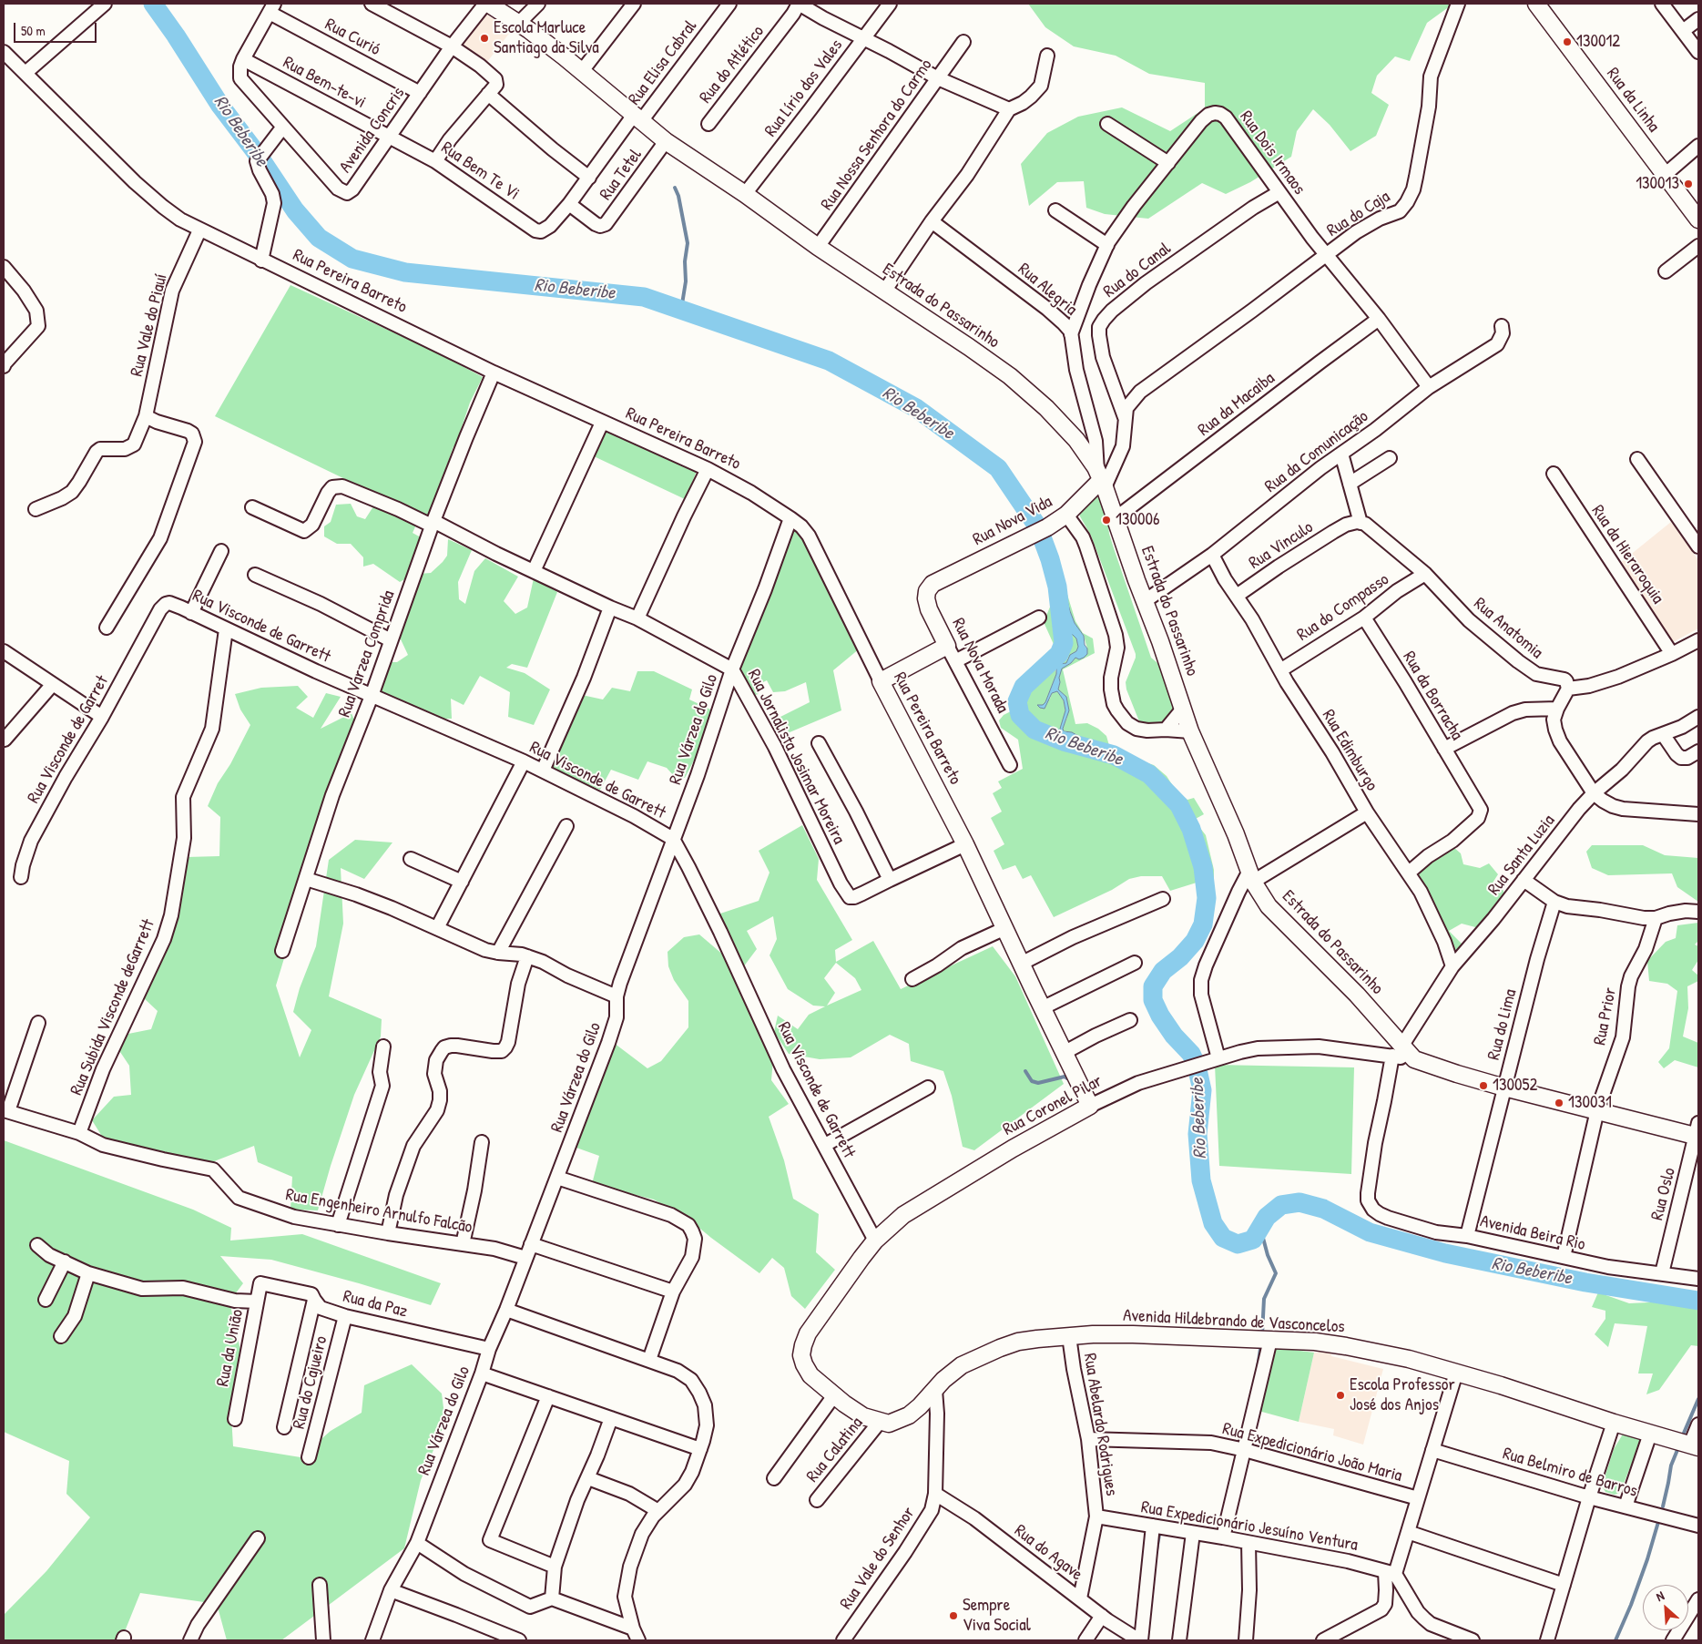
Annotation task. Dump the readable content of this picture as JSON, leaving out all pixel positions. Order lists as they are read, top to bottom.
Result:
{
  "streets": {
    "street": [
      "Rua Curió",
      "Rua Elisa Cabral",
      "Rua do Atlético",
      "Rua Bem-te-vi",
      "Rua Lírio dos Vales",
      "Rua da Linha",
      "Avenida Concris",
      "Rua Nossa Senhora do Carmo",
      "Rua Dois Irmaos",
      "Rua Bem Te Vi",
      "Rua Tetel",
      "Rua do Caja",
      "Rua do Canal",
      "Rua Pereira Barreto",
      "Rua Alegria",
      "Estrada do Passarinho",
      "Rua Vale do Piauí",
      "Rua da Macaiba",
      "Rua da Comunicação",
      "Rua Nova Vida",
      "Rua Vinculo",
      "Rua da Hieraroquia",
      "Rua do Compasso",
      "Rua Visconde de Garrett",
      "Rua Anatomia",
      "Rua Varzea Comprida",
      "Rua Nova Morada",
      "Rua da Borracha",
      "Rua Várzea do Gilo",
      "Rua Visconde de Garret",
      "Rua Edimburgo",
      "Rua Jornalista Josimar Moreira",
      "Rua Santa Luzia",
      "Rua Subida Visconde deGarrett",
      "Rua Prior",
      "Rua do Lima",
      "Rua Coronel Pilar",
      "Rua Oslo",
      "Rua Engenheiro Arnulfo Falcão",
      "Avenida Beira Rio",
      "Rua da Paz",
      "Avenida Hildebrando de Vasconcelos",
      "Rua da União",
      "Rua do Cajueiro",
      "Rua Abelardo Rodrigues",
      "Rua Calatina",
      "Rua Expedicionário João Maria",
      "Rua Belmiro de Barros",
      "Rua Expedicionário Jesuíno Ventura",
      "Rua do Agave",
      "Rua Vale do Senhor"
    ]
  },
  "crossings": [
    ["Rua Curió", "Avenida Concris"],
    ["Rua Elisa Cabral", "Rua Bem Te Vi"],
    ["Rua Elisa Cabral", "Rua Tetel"],
    ["Rua Elisa Cabral", "Estrada do Passarinho"],
    ["Rua Bem-te-vi", "Avenida Concris"],
    ["Rua Bem-te-vi", "Rua Bem Te Vi"],
    ["Rua Lírio dos Vales", "Estrada do Passarinho"],
    ["Avenida Concris", "Rua Bem Te Vi"],
    ["Avenida Concris", "Estrada do Passarinho"],
    ["Rua Nossa Senhora do Carmo", "Estrada do Passarinho"],
    ["Rua Dois Irmaos", "Rua do Caja"],
    ["Rua Dois Irmaos", "Rua do Canal"],
    ["Rua Dois Irmaos", "Rua Alegria"],
    ["Rua Dois Irmaos", "Rua da Macaiba"],
    ["Rua Dois Irmaos", "Rua da Comunicação"],
    ["Rua Tetel", "Estrada do Passarinho"],
    ["Rua do Caja", "Rua do Canal"],
    ["Rua Pereira Barreto", "Rua Vale do Piauí"],
    ["Rua Pereira Barreto", "Rua Varzea Comprida"],
    ["Rua Pereira Barreto", "Rua Várzea do Gilo"],
    ["Rua Pereira Barreto", "Rua Jornalista Josimar Moreira"],
    ["Rua Pereira Barreto", "Rua Coronel Pilar"],
    ["Rua Alegria", "Estrada do Passarinho"],
    ["Rua Alegria", "Rua Nova Vida"],
    ["Estrada do Passarinho", "Rua da Macaiba"],
    ["Estrada do Passarinho", "Rua da Comunicação"],
    ["Estrada do Passarinho", "Rua Nova Vida"],
    ["Estrada do Passarinho", "Rua Santa Luzia"],
    ["Estrada do Passarinho", "Rua Prior"],
    ["Estrada do Passarinho", "Rua do Lima"],
    ["Estrada do Passarinho", "Rua Coronel Pilar"],
    ["Estrada do Passarinho", "Rua Oslo"],
    ["Rua da Comunicação", "Rua Edimburgo"],
    ["Rua Nova Vida", "Rua Nova Morada"],
    ["Rua Vinculo", "Rua Anatomia"],
    ["Rua Vinculo", "Rua Edimburgo"],
    ["Rua do Compasso", "Rua Anatomia"],
    ["Rua do Compasso", "Rua da Borracha"],
    ["Rua do Compasso", "Rua Edimburgo"],
    ["Rua Visconde de Garrett", "Rua Varzea Comprida"],
    ["Rua Visconde de Garrett", "Rua Várzea do Gilo"],
    ["Rua Visconde de Garrett", "Rua Visconde de Garret"],
    ["Rua Visconde de Garrett", "Rua Subida Visconde deGarrett"],
    ["Rua Visconde de Garrett", "Rua Coronel Pilar"],
    ["Rua Varzea Comprida", "Rua Jornalista Josimar Moreira"],
    ["Rua da Borracha", "Rua Edimburgo"],
    ["Rua Várzea do Gilo", "Rua Jornalista Josimar Moreira"],
    ["Rua Várzea do Gilo", "Rua Engenheiro Arnulfo Falcão"],
    ["Rua Várzea do Gilo", "Rua da Paz"],
    ["Rua Edimburgo", "Rua Santa Luzia"],
    ["Rua Santa Luzia", "Rua Coronel Pilar"],
    ["Rua Santa Luzia", "Avenida Beira Rio"],
    ["Rua Subida Visconde deGarrett", "Rua Engenheiro Arnulfo Falcão"],
    ["Rua Prior", "Avenida Beira Rio"],
    ["Rua do Lima", "Avenida Beira Rio"],
    ["Rua Oslo", "Avenida Beira Rio"],
    ["Rua da Paz", "Rua da União"],
    ["Rua da Paz", "Rua do Cajueiro"],
    ["Avenida Hildebrando de Vasconcelos", "Rua Abelardo Rodrigues"],
    ["Avenida Hildebrando de Vasconcelos", "Rua Calatina"],
    ["Avenida Hildebrando de Vasconcelos", "Rua Vale do Senhor"],
    ["Rua Abelardo Rodrigues", "Rua Expedicionário João Maria"],
    ["Rua Abelardo Rodrigues", "Rua Expedicionário Jesuíno Ventura"],
    ["Rua Abelardo Rodrigues", "Rua do Agave"],
    ["Rua do Agave", "Rua Vale do Senhor"]
  ],
  "water": ["Rio Beberibe"],
  "places": [
    "Escola Marluce Santiago da Silva",
    "130012",
    "130013",
    "130006",
    "130052",
    "130031",
    "Escola Professor José dos Anjos",
    "Sempre Viva Social"
  ],
  "scale_bar": "50 m",
  "north": "top left"
}
